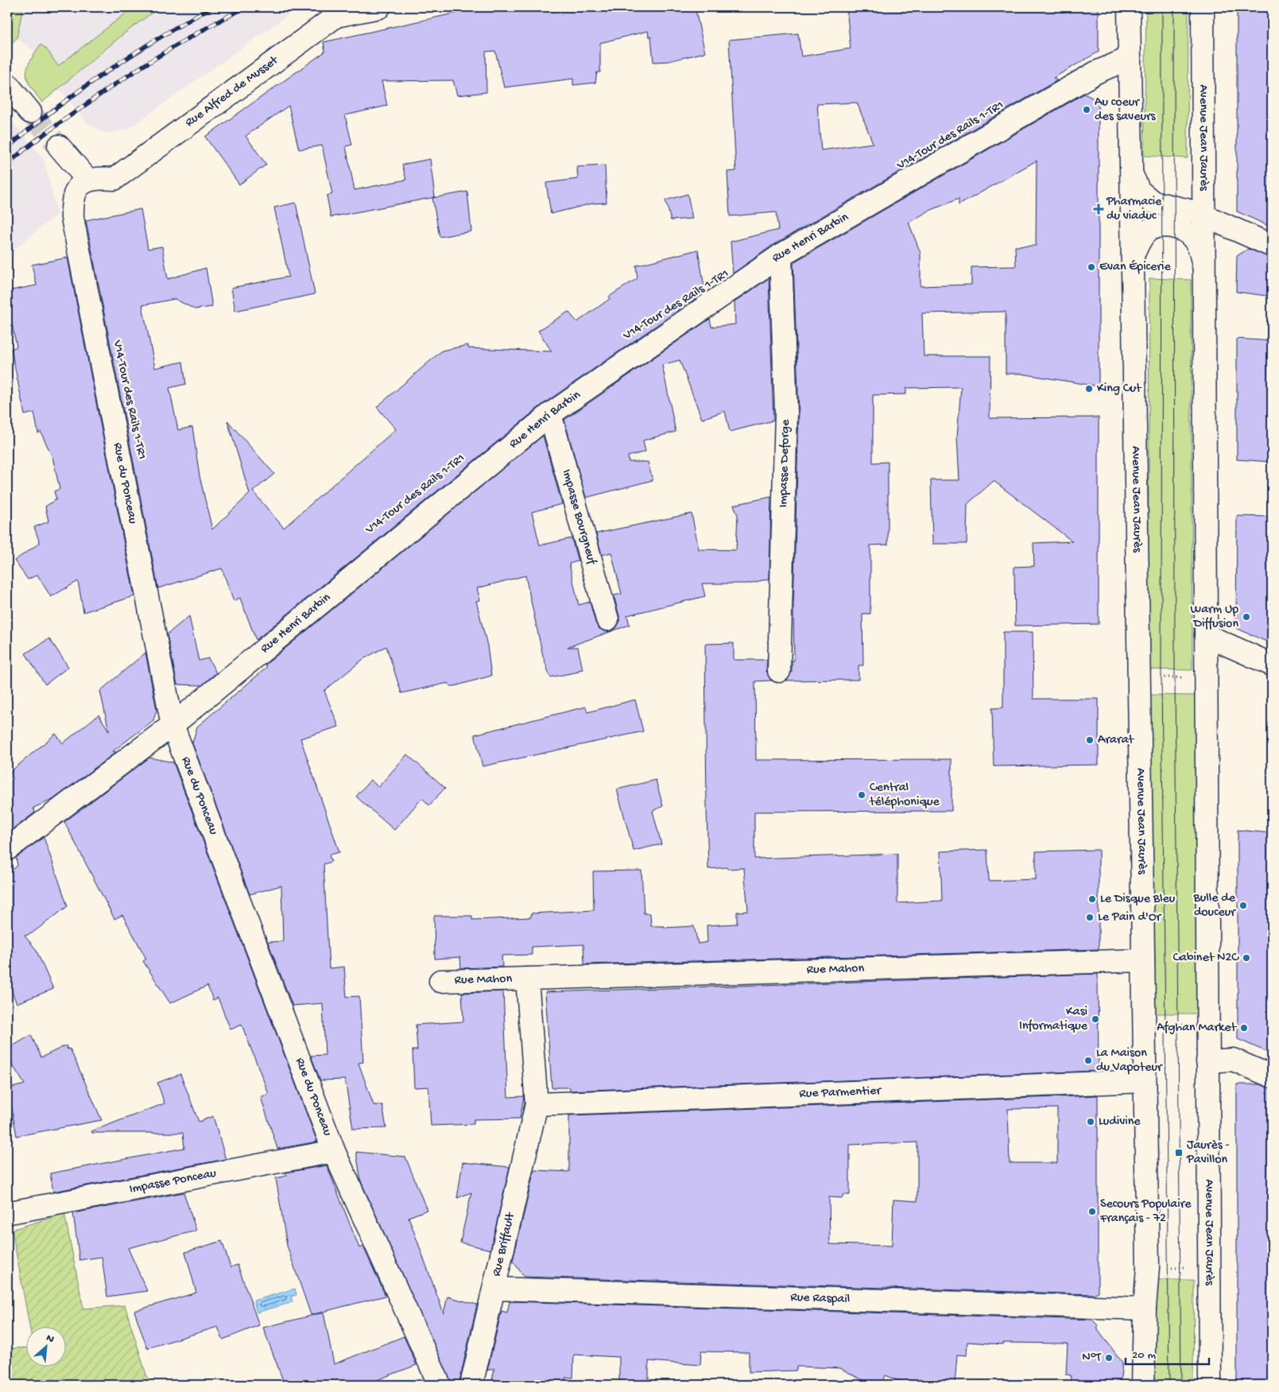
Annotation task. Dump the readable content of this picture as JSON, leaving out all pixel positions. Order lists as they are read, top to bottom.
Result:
{
  "streets": {
    "street": [
      "Rue Alfred de Musset",
      "Avenue Jean Jaurès",
      "Rue Henri Barbin",
      "Impasse Deforge",
      "Rue du Ponceau",
      "Impasse Bourgneuf",
      "Rue Mahon",
      "Rue Parmentier",
      "Impasse Ponceau",
      "Rue Briffault",
      "Rue Raspail"
    ]
  },
  "crossings": [
    ["Rue Alfred de Musset", "Rue du Ponceau"],
    ["Avenue Jean Jaurès", "Rue Henri Barbin"],
    ["Avenue Jean Jaurès", "Rue Mahon"],
    ["Avenue Jean Jaurès", "Rue Parmentier"],
    ["Avenue Jean Jaurès", "Rue Raspail"],
    ["Rue Henri Barbin", "Impasse Deforge"],
    ["Rue Henri Barbin", "Rue du Ponceau"],
    ["Rue Henri Barbin", "Impasse Bourgneuf"],
    ["Rue du Ponceau", "Impasse Ponceau"],
    ["Rue Mahon", "Rue Parmentier"],
    ["Rue Mahon", "Rue Briffault"],
    ["Rue Parmentier", "Rue Briffault"],
    ["Rue Briffault", "Rue Raspail"]
  ],
  "places": {
    "other": [
      "Au coeur des saveurs",
      "Evan Épicerie",
      "King Cut",
      "Warm Up Diffusion",
      "Ararat",
      "Central téléphonique",
      "Le Disque Bleu",
      "Bulle de douceur",
      "Le Pain d'Or",
      "Cabinet N2C",
      "Kasi Informatique",
      "Afghan Market",
      "La Maison du Vapoteur",
      "Ludivine",
      "Secours Populaire Français - 72",
      "N°T"
    ],
    "health": ["Pharmacie du viaduc"],
    "transit": ["Jaurès - Pavillon"]
  },
  "scale_bar": "20 m",
  "north": "top right"
}
